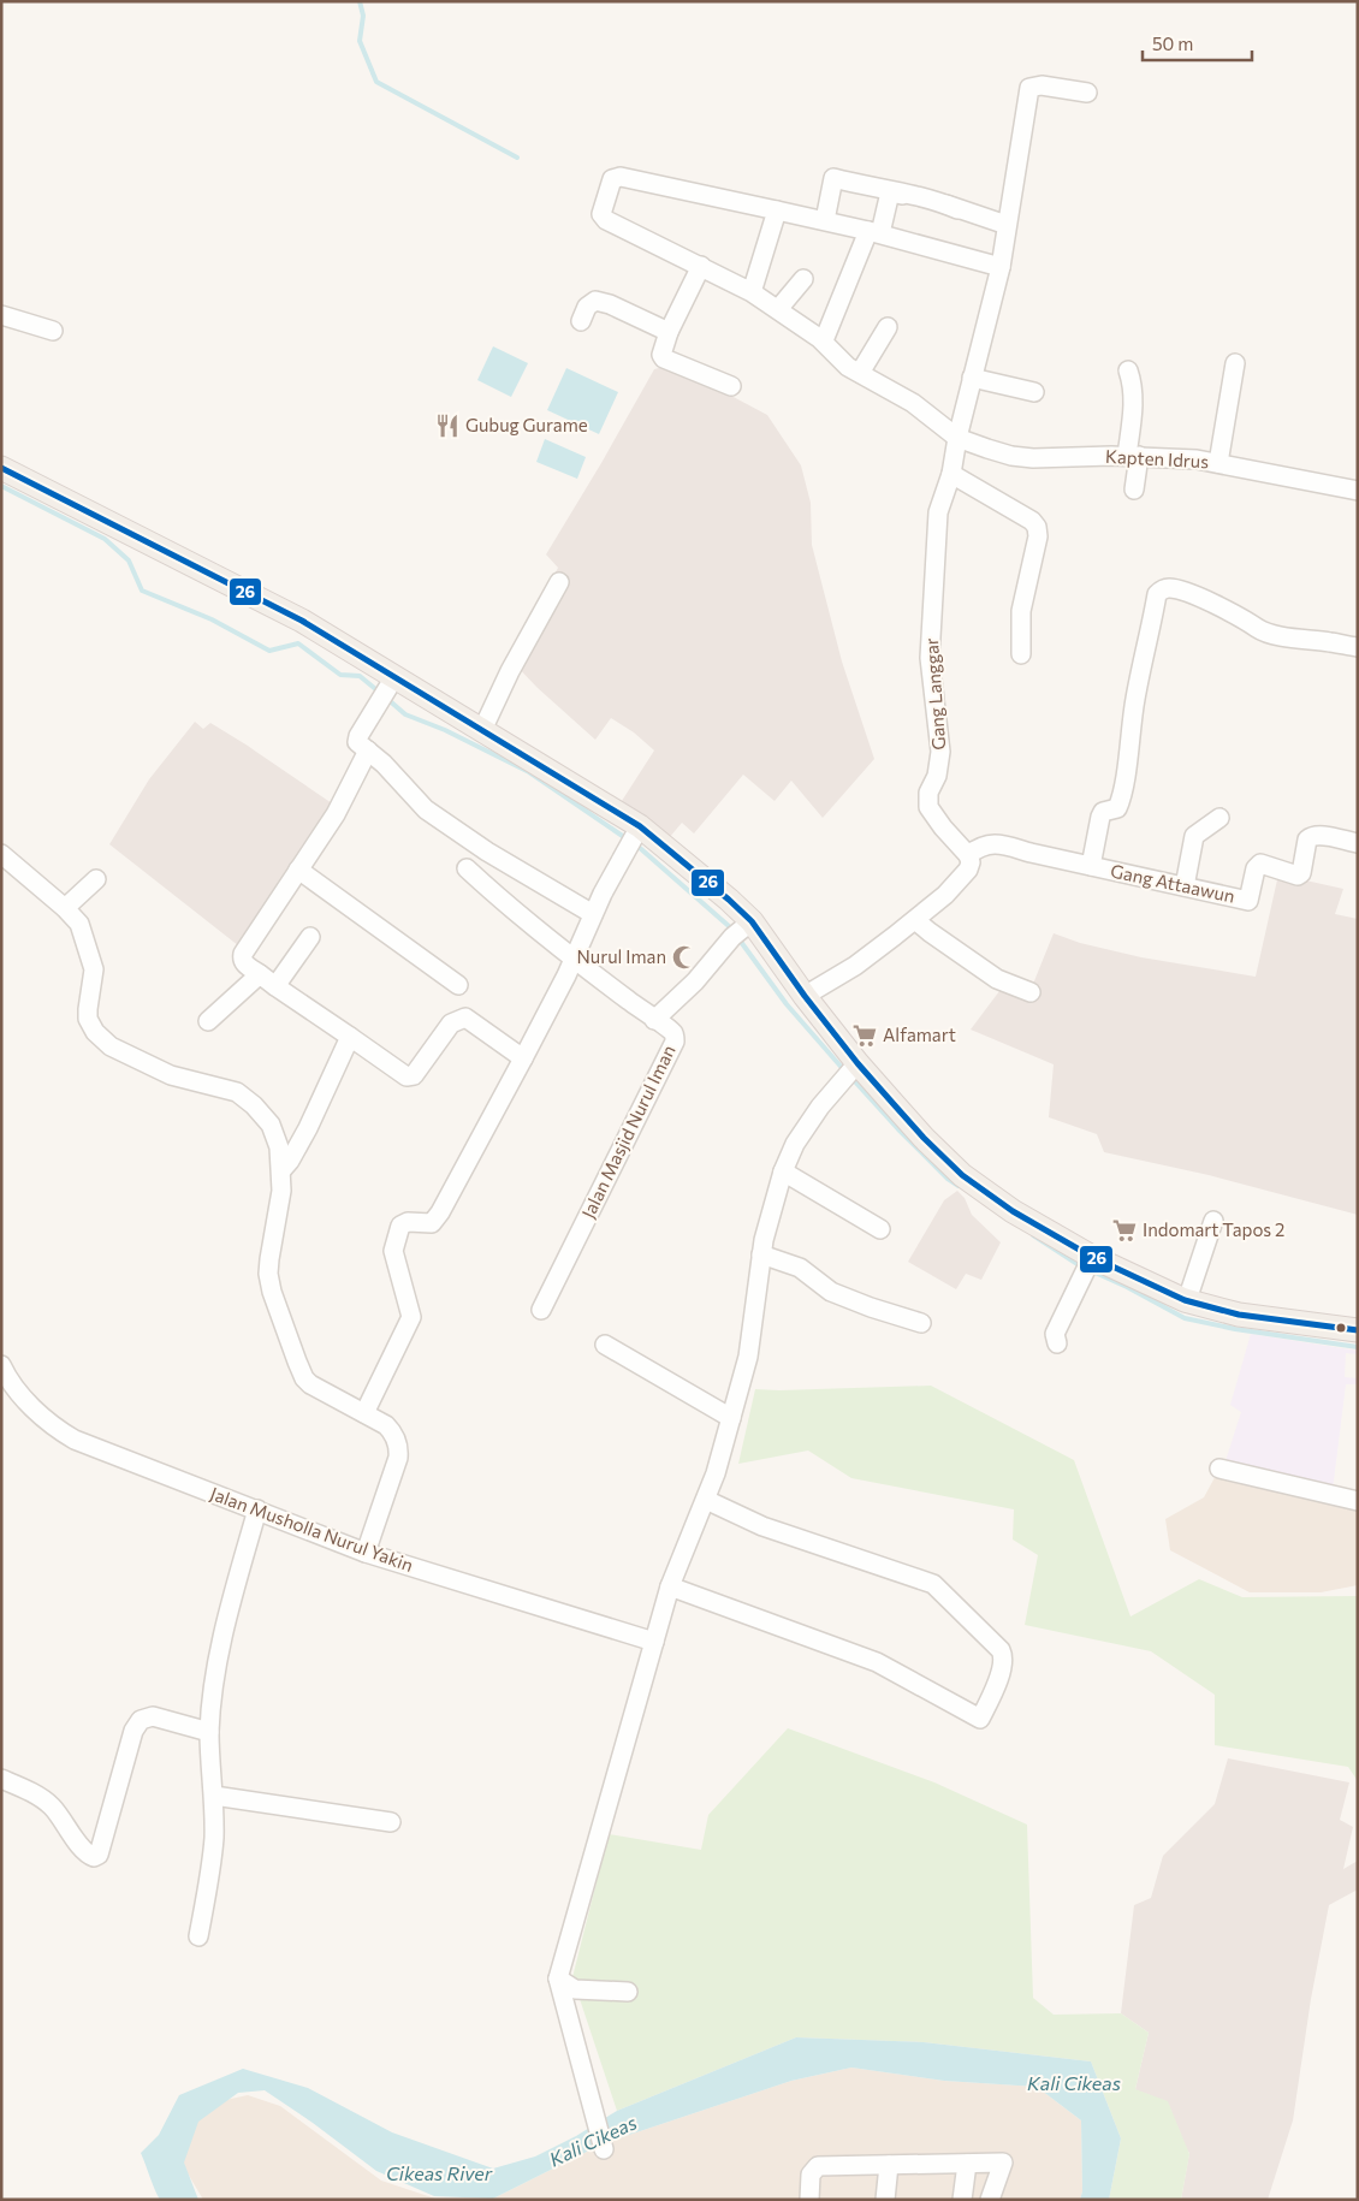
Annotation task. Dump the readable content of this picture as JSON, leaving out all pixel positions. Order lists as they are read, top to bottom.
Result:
{
  "streets": {
    "street": [
      "Kapten Idrus",
      "Gang Langgar",
      "Gang Attaawun",
      "Jalan Masjid Nurul Iman",
      "Jalan Musholla Nurul Yakin"
    ]
  },
  "crossings": [
    ["Kapten Idrus", "Gang Langgar"],
    ["Gang Langgar", "Gang Attaawun"]
  ],
  "water": ["Kali Cikeas", "Cikeas River"],
  "places": {
    "restaurant": ["Gubug Gurame"],
    "mosque": ["Nurul Iman"],
    "supermarket": ["Alfamart", "Indomart Tapos 2"]
  },
  "lines": ["transit line 26"],
  "scale_bar": "50 m"
}
